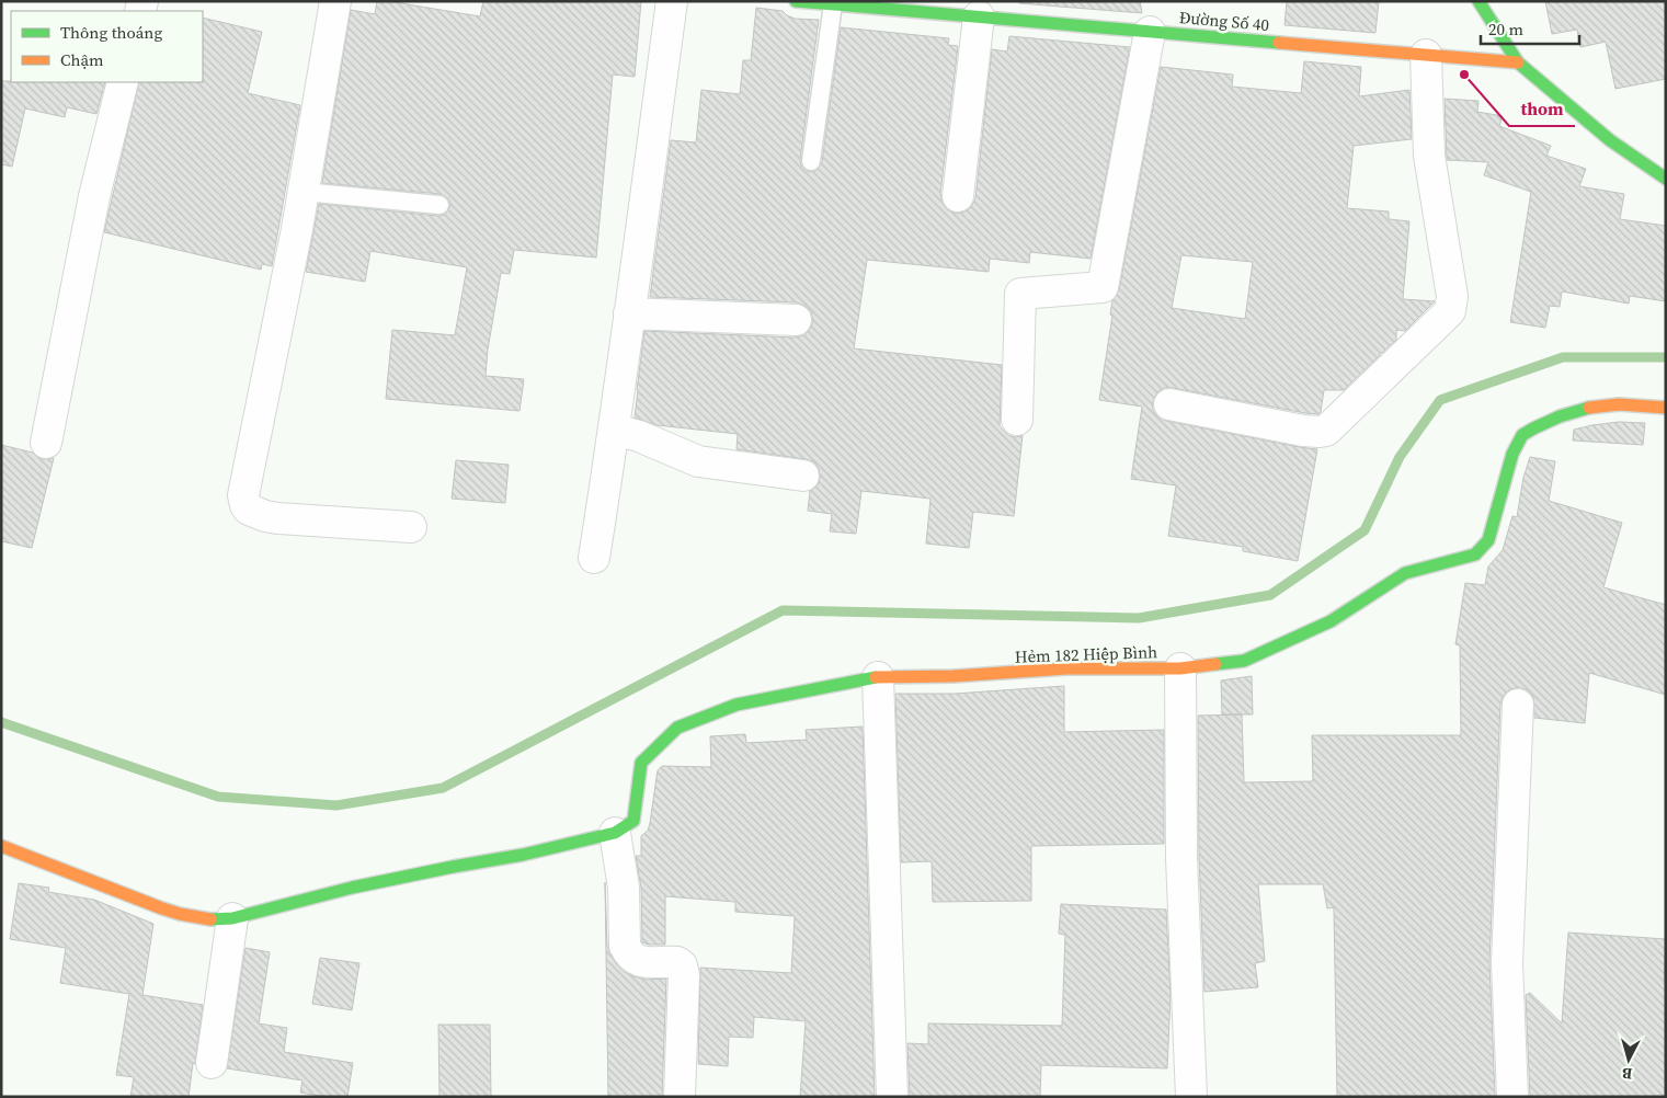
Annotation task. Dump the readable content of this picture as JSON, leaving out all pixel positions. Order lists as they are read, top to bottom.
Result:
{
  "streets": {
    "street": ["Đường Số 40", "Hẻm 182 Hiệp Bình"]
  },
  "places": ["thom"],
  "legend": ["Thông thoáng", "Chậm"],
  "scale_bar": "20 m",
  "north": "bottom"
}
